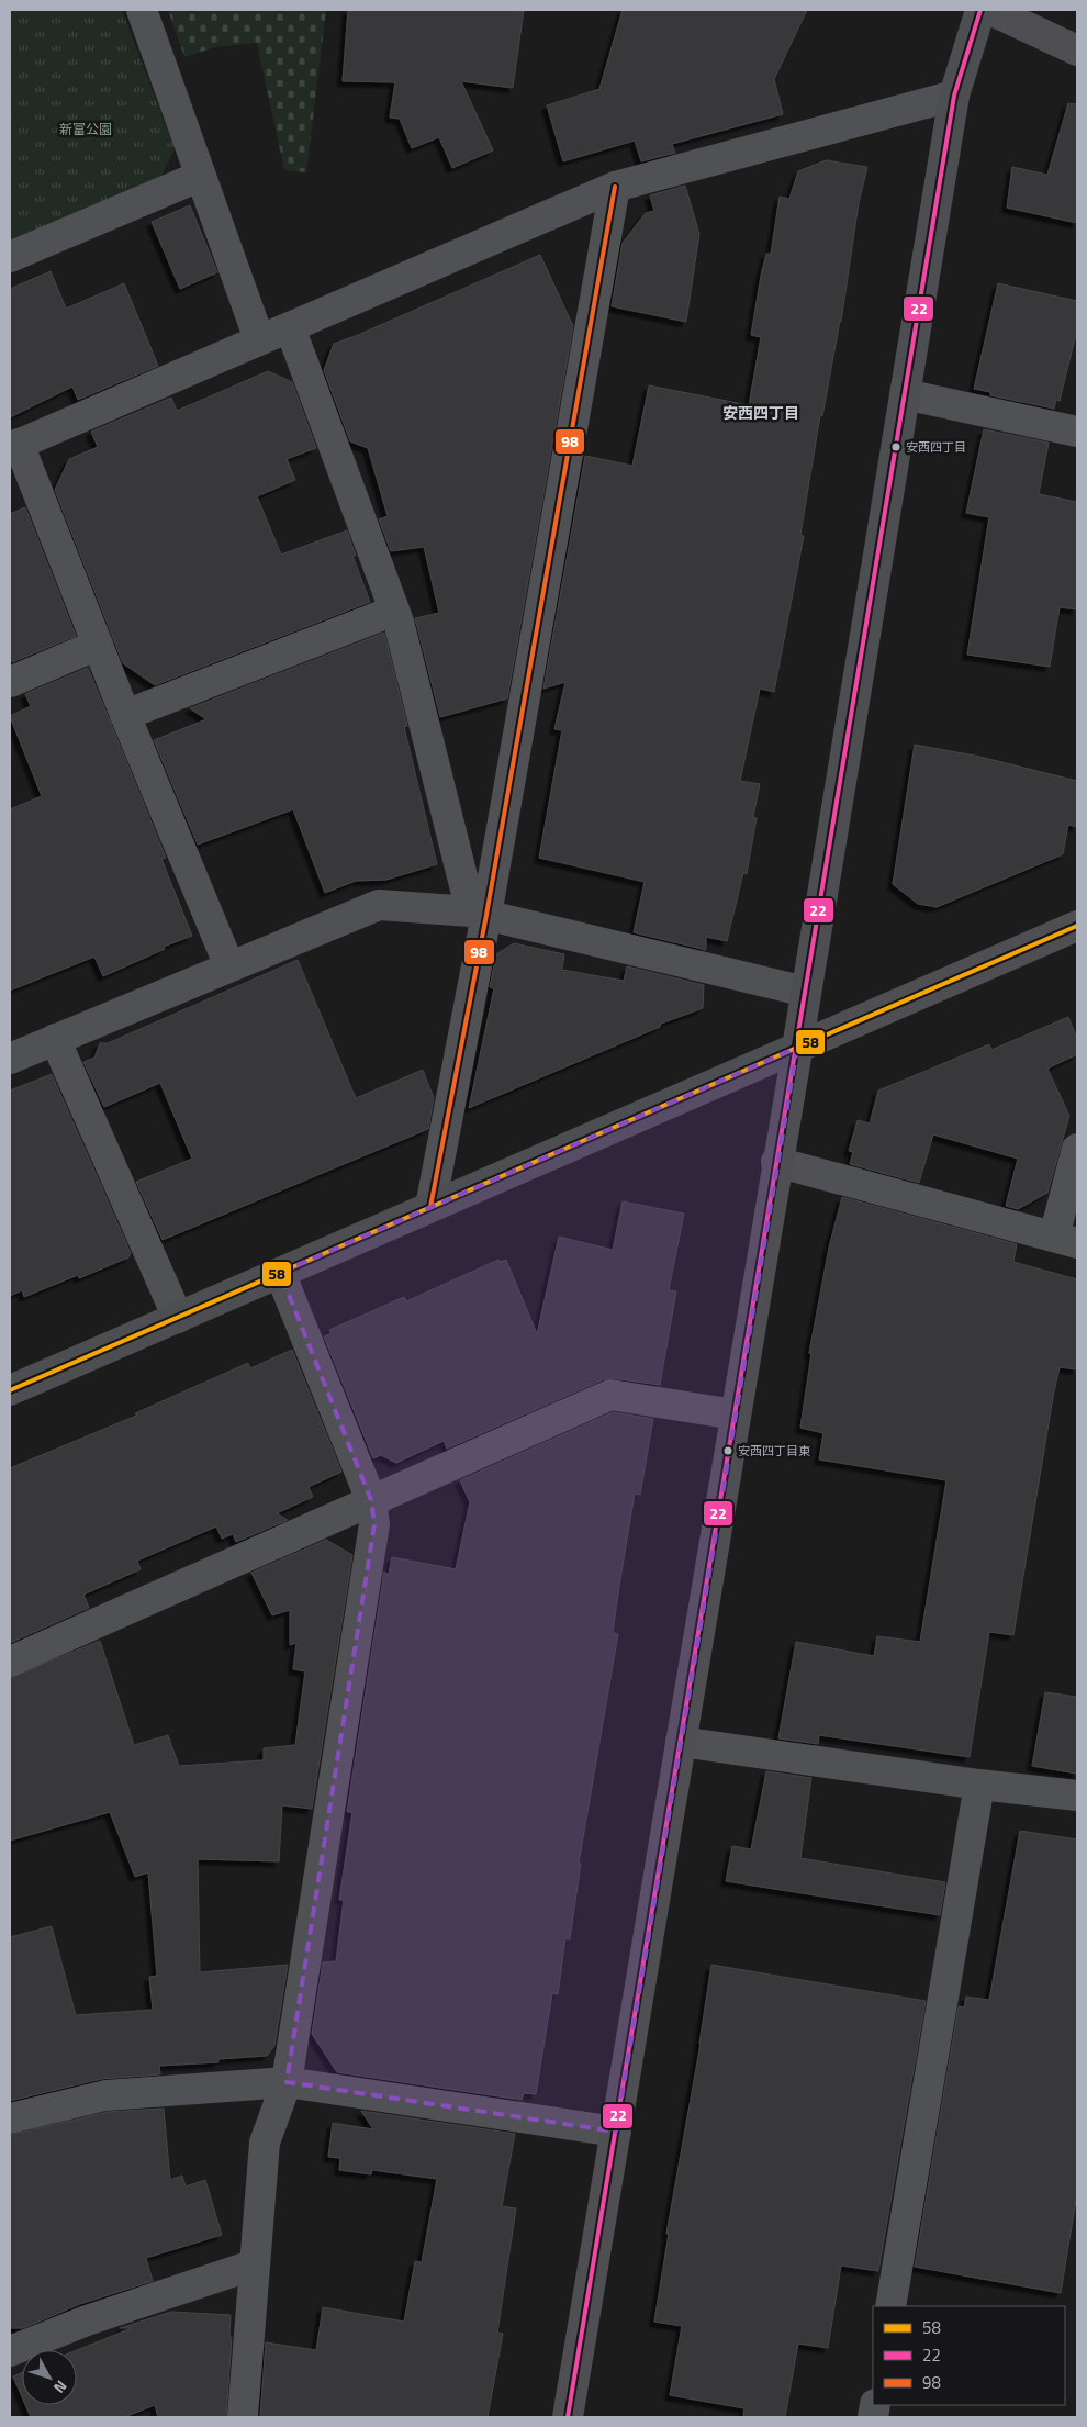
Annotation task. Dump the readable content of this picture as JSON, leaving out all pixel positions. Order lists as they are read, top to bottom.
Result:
{
  "districts": ["安西四丁目"],
  "parks": ["新富公園"],
  "places": ["安西四丁目", "安西四丁目東"],
  "lines": ["transit line 22", "transit line 98", "transit line 58"],
  "legend": ["58", "22", "98"],
  "north": "bottom right"
}
